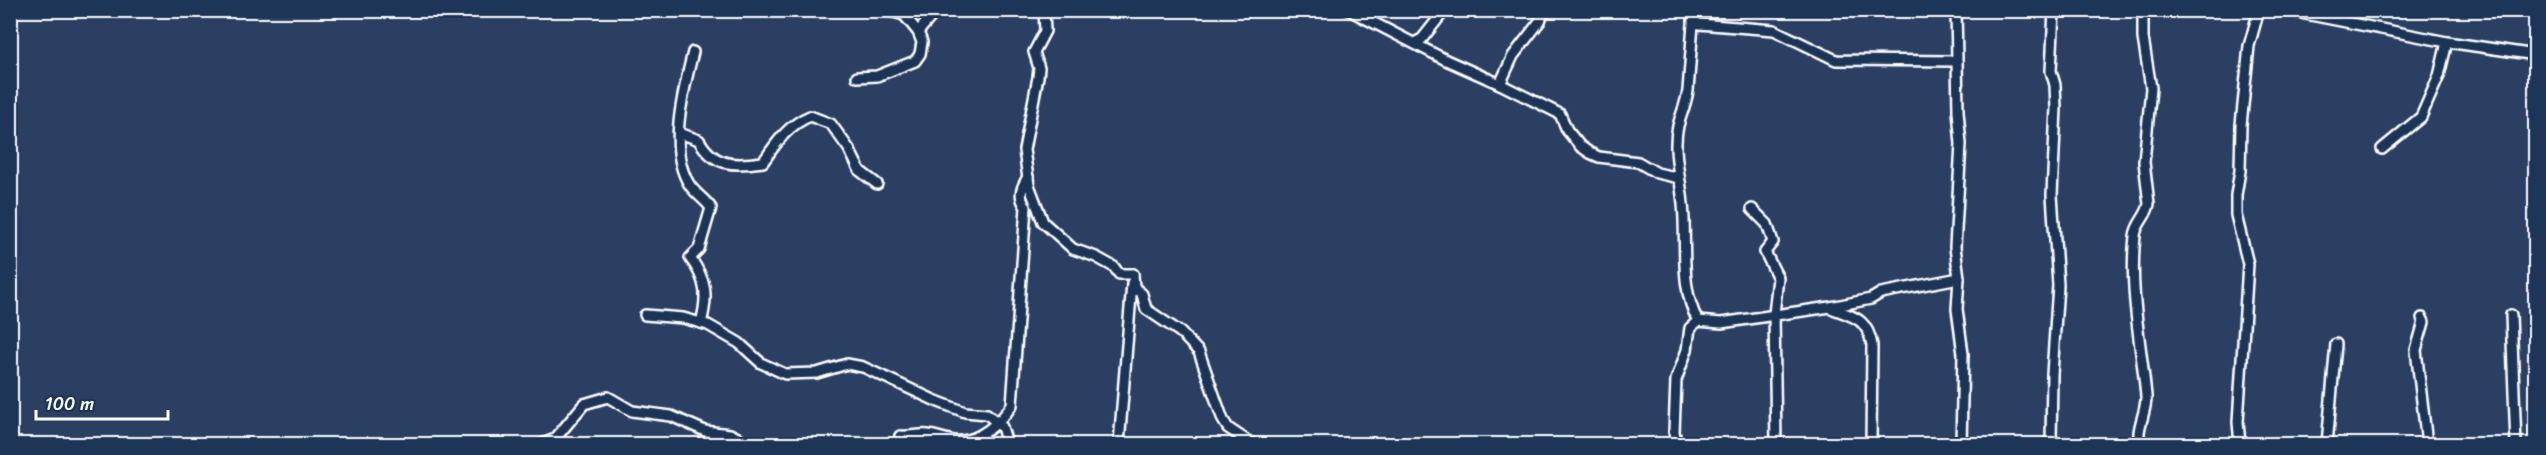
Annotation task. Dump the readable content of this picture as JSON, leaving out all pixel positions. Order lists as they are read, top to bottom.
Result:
{
  "scale_bar": "100 m"
}
